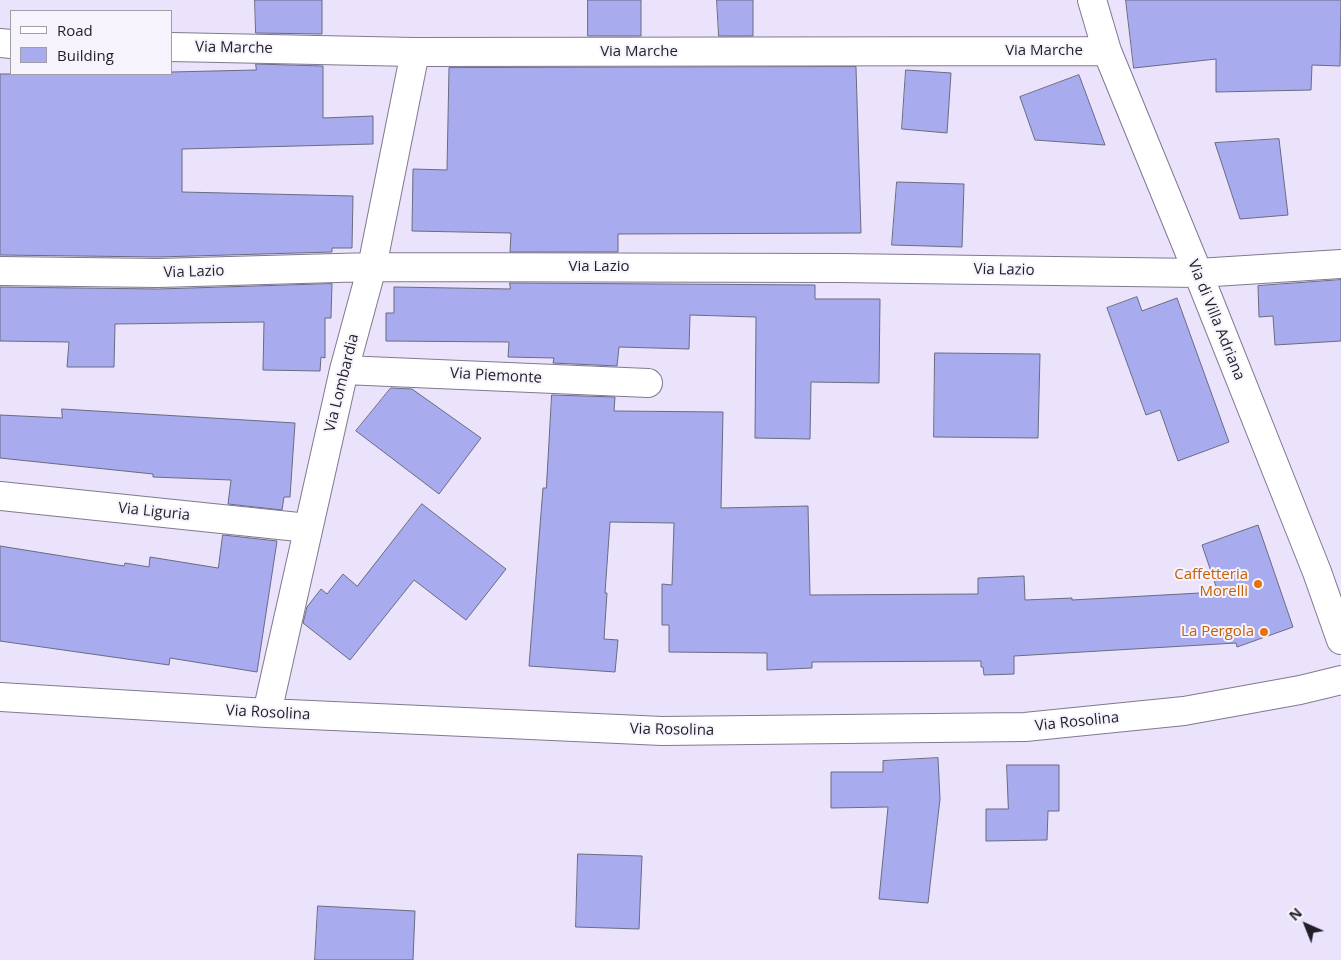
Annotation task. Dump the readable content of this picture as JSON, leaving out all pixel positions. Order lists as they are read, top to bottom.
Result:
{
  "streets": {
    "street": [
      "Via Marche",
      "Via Lazio",
      "Via di Villa Adriana",
      "Via Piemonte",
      "Via Lombardia",
      "Via Liguria",
      "Via Rosolina"
    ]
  },
  "crossings": [
    ["Via Marche", "Via di Villa Adriana"],
    ["Via Marche", "Via Lombardia"],
    ["Via Lazio", "Via di Villa Adriana"],
    ["Via Lazio", "Via Lombardia"],
    ["Via Piemonte", "Via Lombardia"],
    ["Via Lombardia", "Via Liguria"],
    ["Via Lombardia", "Via Rosolina"]
  ],
  "places": ["Caffetteria Morelli", "La Pergola"],
  "legend": ["Road", "Building"],
  "north": "top left"
}
